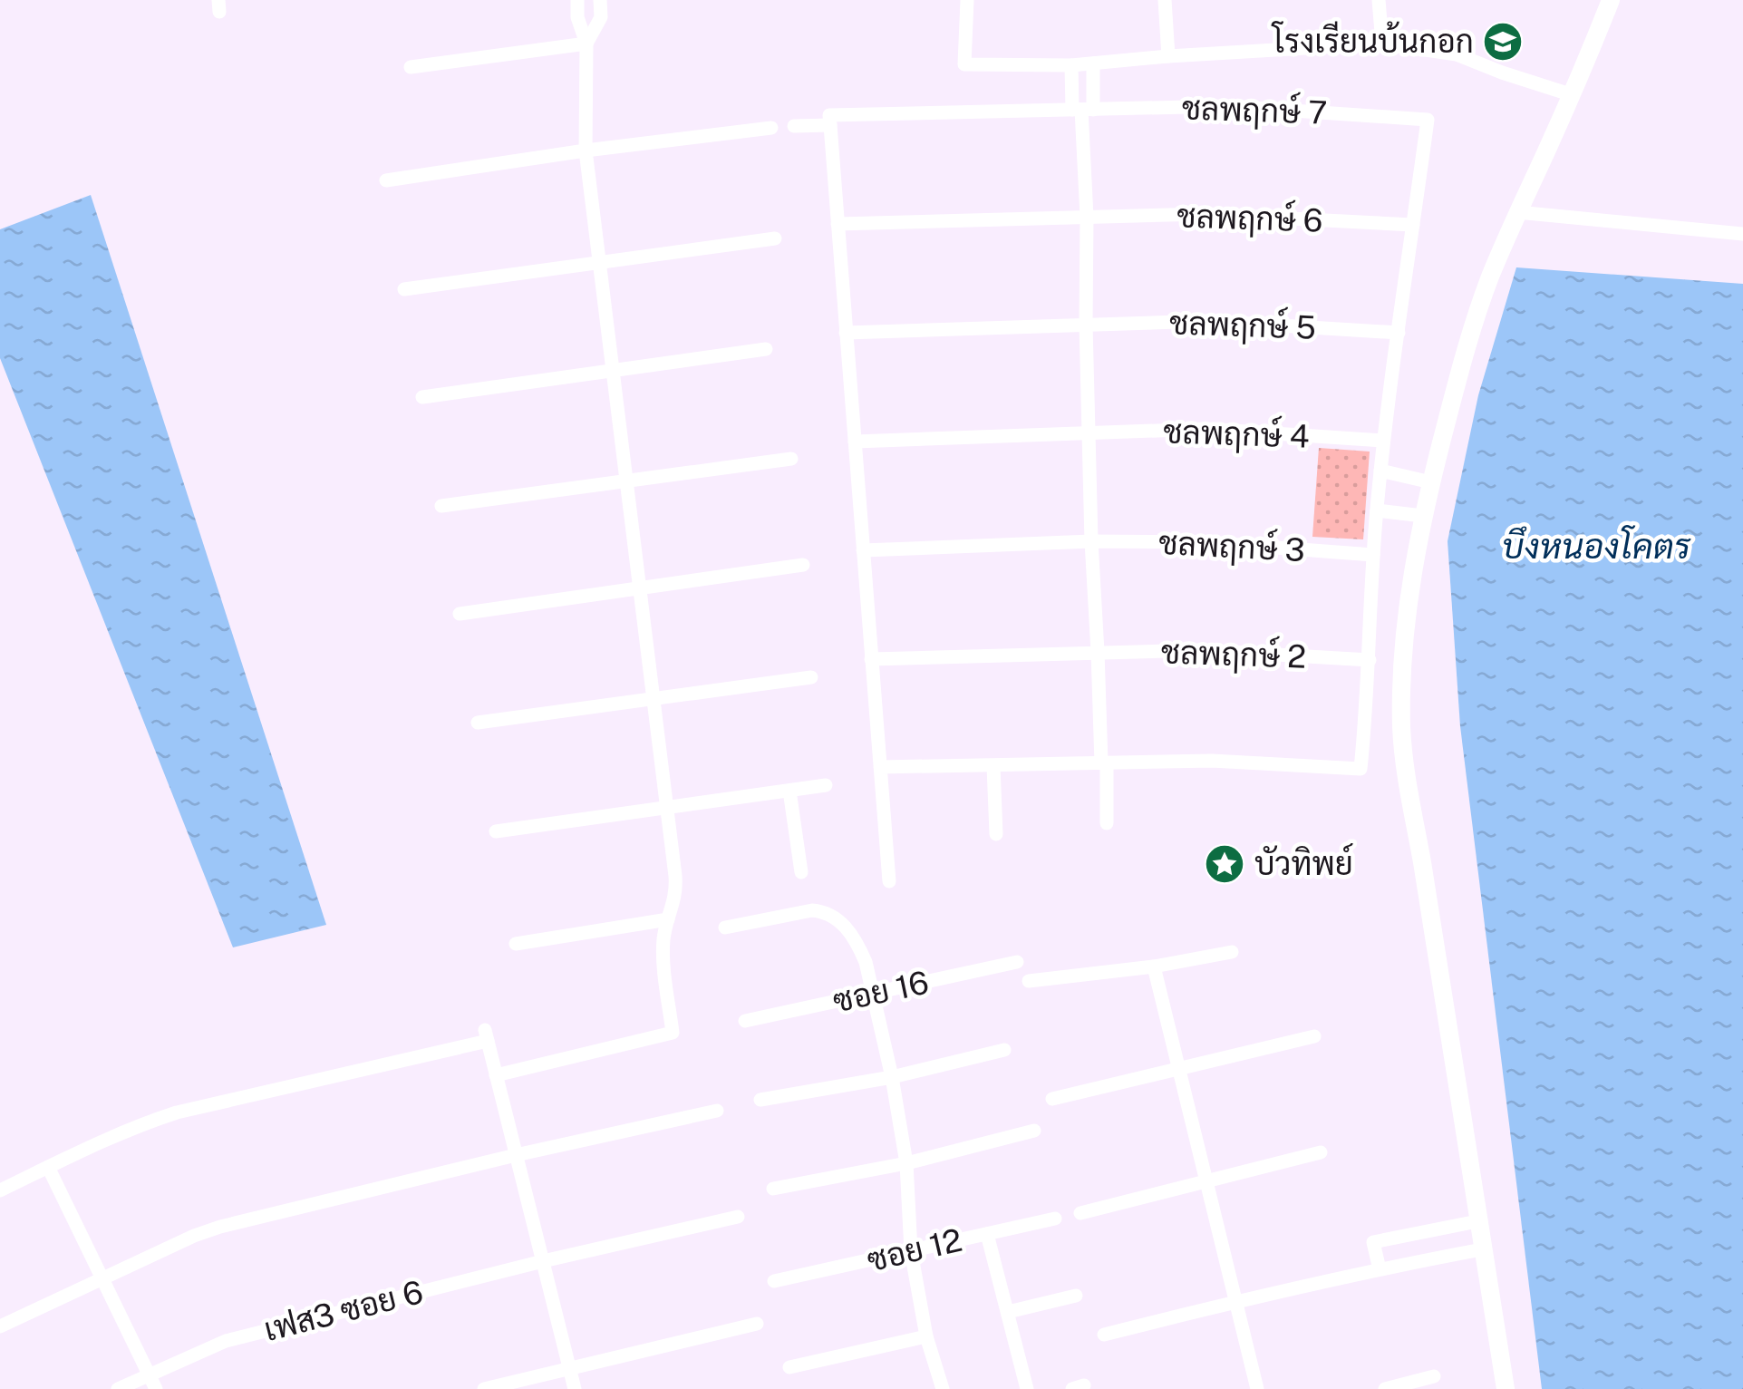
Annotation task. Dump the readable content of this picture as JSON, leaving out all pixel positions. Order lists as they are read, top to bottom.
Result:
{
  "streets": {
    "street": [
      "ชลพฤกษ์ 7",
      "ชลพฤกษ์ 6",
      "ชลพฤกษ์ 5",
      "ชลพฤกษ์ 4",
      "ชลพฤกษ์ 3",
      "ชลพฤกษ์ 2",
      "ซอย 16",
      "ซอย 12",
      "เฟส3 ซอย 6"
    ]
  },
  "crossings": [
    ["ชลพฤกษ์ 7", "ชลพฤกษ์ 6"]
  ],
  "water": ["บึงหนองโคตร"],
  "places": {
    "school or university": ["โรงเรียนบ้นกอก"],
    "place": ["บัวทิพย์"]
  }
}
